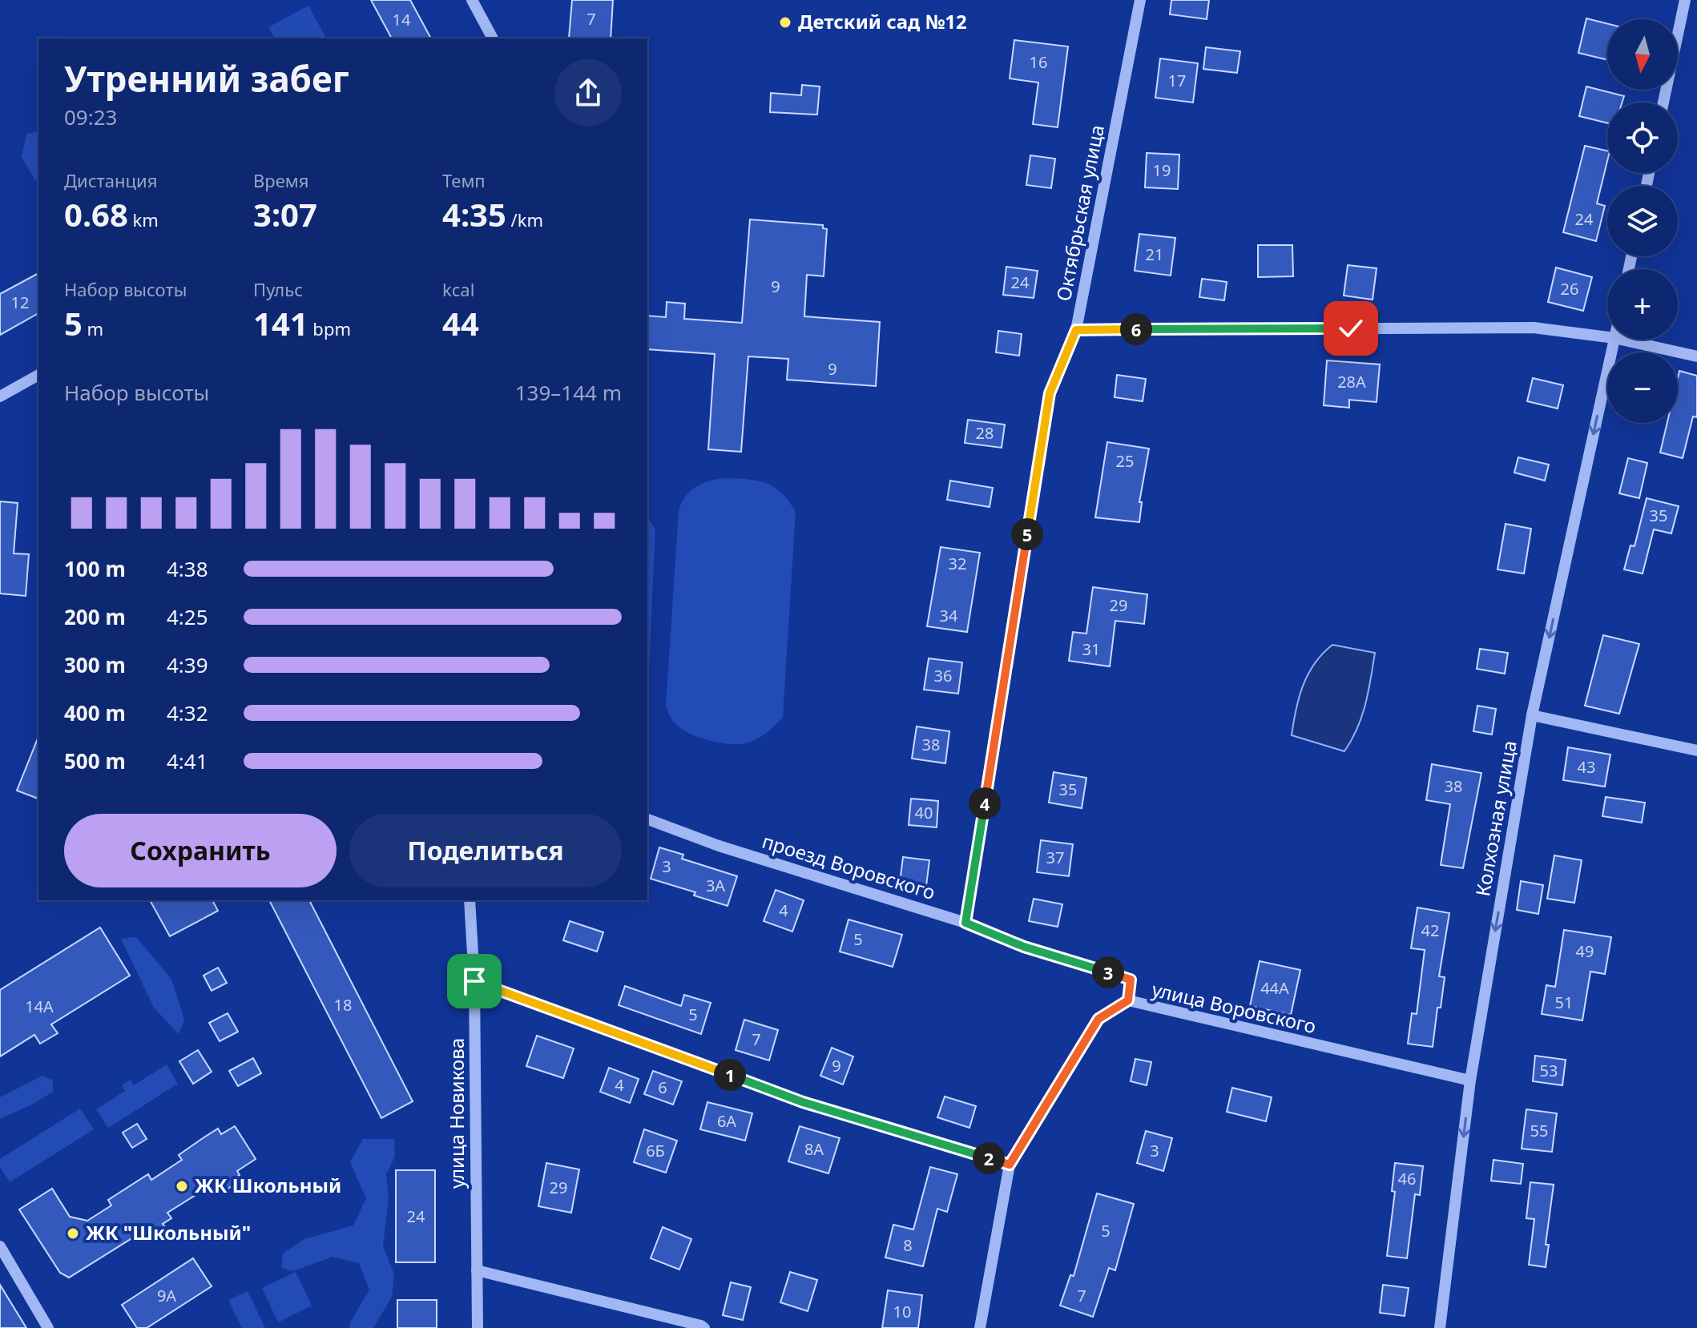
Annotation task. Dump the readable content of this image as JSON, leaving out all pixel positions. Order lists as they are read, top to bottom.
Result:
{
  "streets": {
    "street": [
      "Октябрьская улица",
      "Колхозная улица",
      "проезд Воровского",
      "улица Воровского",
      "улица Новикова"
    ]
  },
  "crossings": [
    ["Октябрьская улица", "проезд Воровского"],
    ["Колхозная улица", "улица Воровского"],
    ["проезд Воровского", "улица Воровского"]
  ],
  "one_way": ["Колхозная улица"],
  "places": ["Детский сад №12", "ЖК Школьный", "ЖК \"Школьный\""],
  "house_numbers": [
    "7",
    "14",
    "16",
    "17",
    "19",
    "24",
    "21",
    "24",
    "9",
    "26",
    "12",
    "9",
    "28А",
    "28",
    "25",
    "35",
    "32",
    "29",
    "34",
    "31",
    "36",
    "38",
    "43",
    "38",
    "35",
    "40",
    "37",
    "3",
    "3А",
    "4",
    "42",
    "5",
    "49",
    "44А",
    "51",
    "18",
    "14А",
    "5",
    "7",
    "9",
    "53",
    "4",
    "6",
    "6А",
    "55",
    "8А",
    "6Б",
    "3",
    "46",
    "29",
    "24",
    "5",
    "8",
    "9А",
    "7",
    "10"
  ],
  "north": "bottom",
  "page": {
    "map_buttons": ["+", "−"],
    "heading": ["Утренний забег", "09:23"],
    "stats": [
      ["Дистанция", "0.68 km"],
      ["Время", "3:07"],
      ["Темп", "4:35 /km"],
      ["Набор высоты", "5 m"],
      ["Пульс", "141 bpm"],
      ["kcal", "44"]
    ],
    "pins": [
      "6",
      "5",
      "4",
      "3",
      "1",
      "2"
    ],
    "chart": ["Набор высоты", "139–144 m"],
    "list": [
      {
        "name": "100 m",
        "note": "4:38"
      },
      {
        "name": "200 m",
        "note": "4:25"
      },
      {
        "name": "300 m",
        "note": "4:39"
      },
      {
        "name": "400 m",
        "note": "4:32"
      },
      {
        "name": "500 m",
        "note": "4:41"
      }
    ],
    "buttons": ["Сохранить", "Поделиться"]
  }
}
